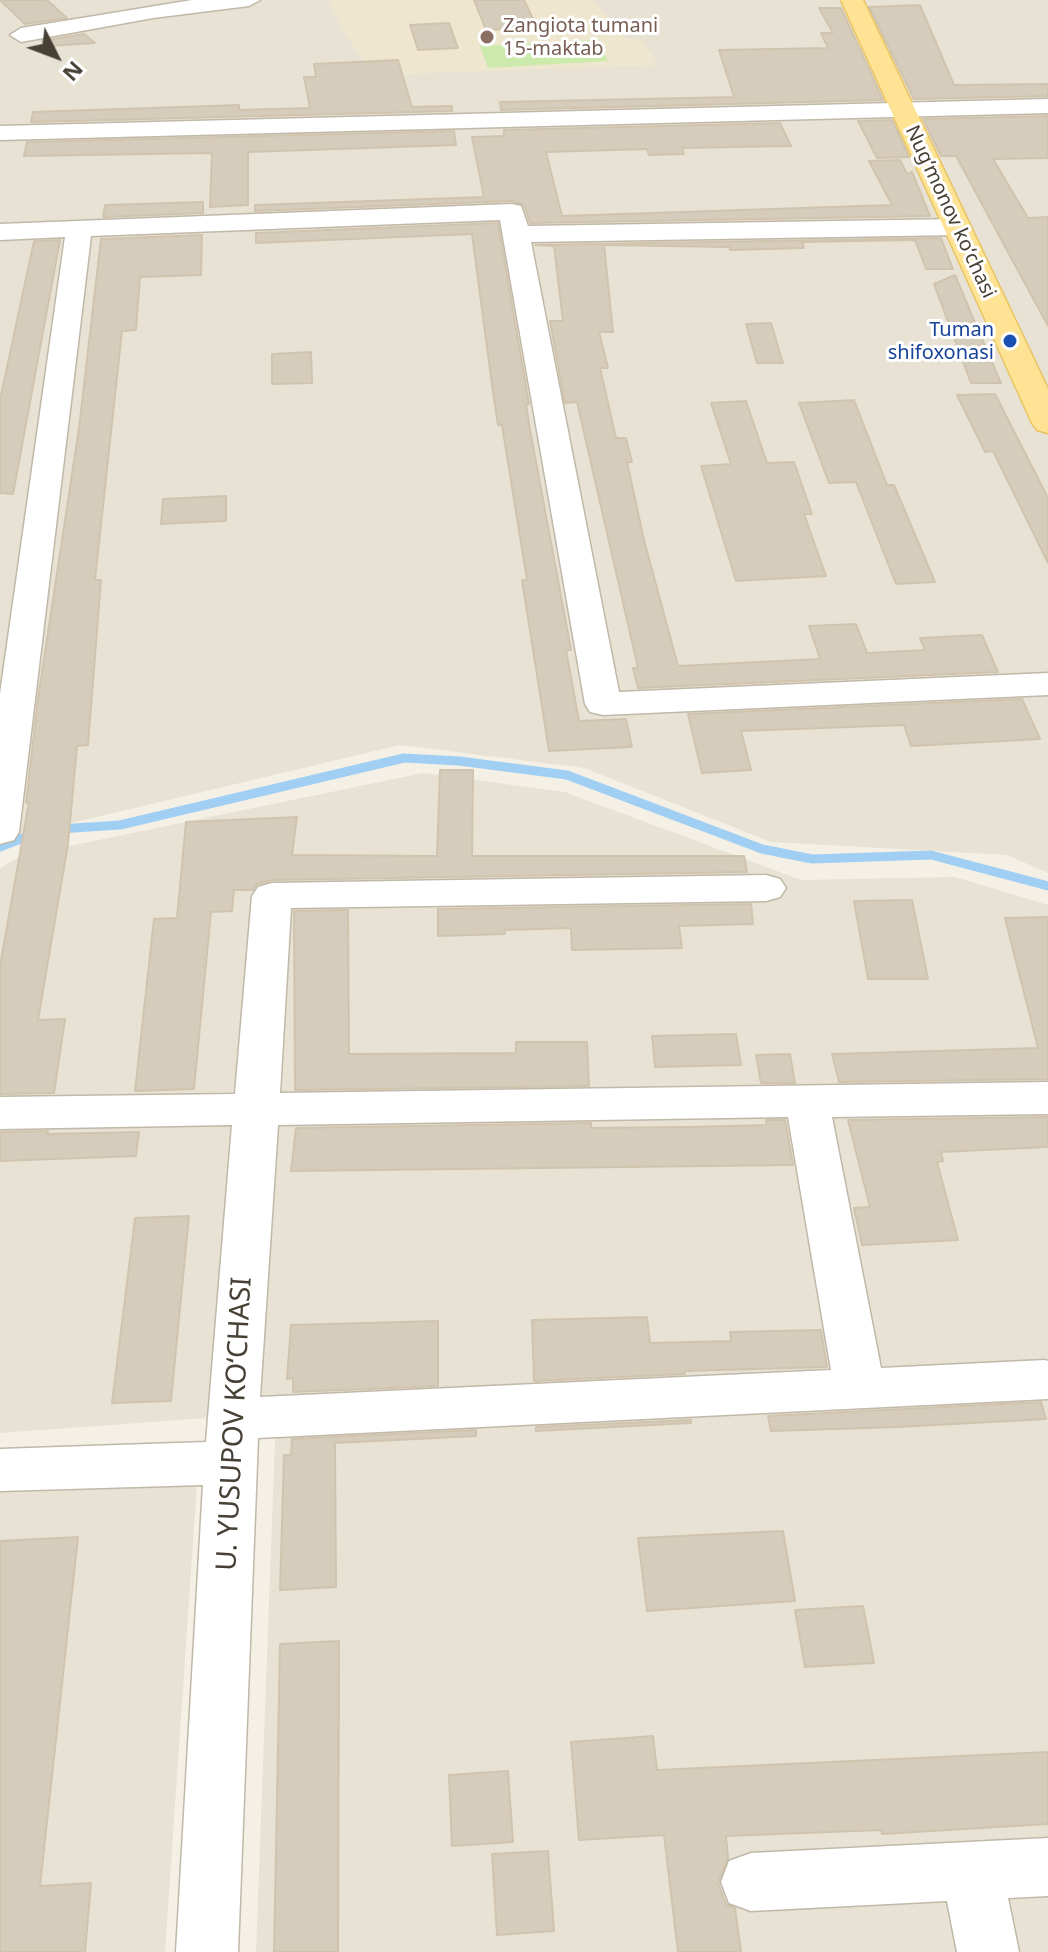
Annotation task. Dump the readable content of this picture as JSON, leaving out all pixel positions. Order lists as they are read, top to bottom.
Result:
{
  "streets": {
    "main road": ["Nugʻmonov koʻchasi"],
    "street": ["U. YUSUPOV KO‘CHASI"]
  },
  "places": ["Zangiota tumani 15-maktab", "Tuman shifoxonasi"],
  "north": "bottom right"
}
